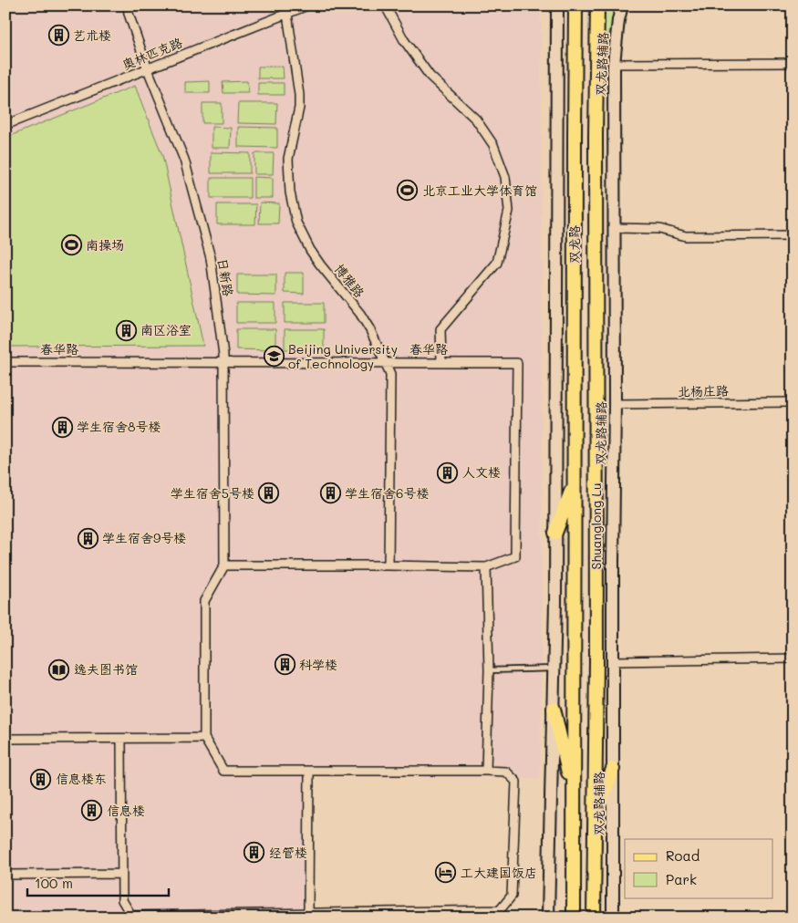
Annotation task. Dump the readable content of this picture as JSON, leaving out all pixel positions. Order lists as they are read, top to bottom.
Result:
{
  "streets": {
    "main road": ["双龙路辅路", "双龙路", "Shuanglong Lu"],
    "street": [
      "奥林匹克路",
      "日新路",
      "博雅路",
      "春华路",
      "北杨庄路"
    ]
  },
  "crossings": [
    ["奥林匹克路", "日新路"],
    ["奥林匹克路", "博雅路"],
    ["双龙路辅路", "北杨庄路"],
    ["双龙路", "Shuanglong Lu"],
    ["日新路", "春华路"],
    ["博雅路", "春华路"]
  ],
  "places": {
    "building": [
      "艺术楼",
      "南区浴室",
      "学生宿舍8号楼",
      "人文楼",
      "学生宿舍5号楼",
      "学生宿舍6号楼",
      "学生宿舍9号楼",
      "科学楼",
      "信息楼东",
      "信息楼",
      "经管楼"
    ],
    "sports": ["北京工业大学体育馆", "南操场"],
    "school or university": ["Beijing University of Technology"],
    "library": ["逸夫图书馆"],
    "hotel": ["工大建国饭店"]
  },
  "legend": ["Road", "Park"],
  "scale_bar": "100 m"
}
